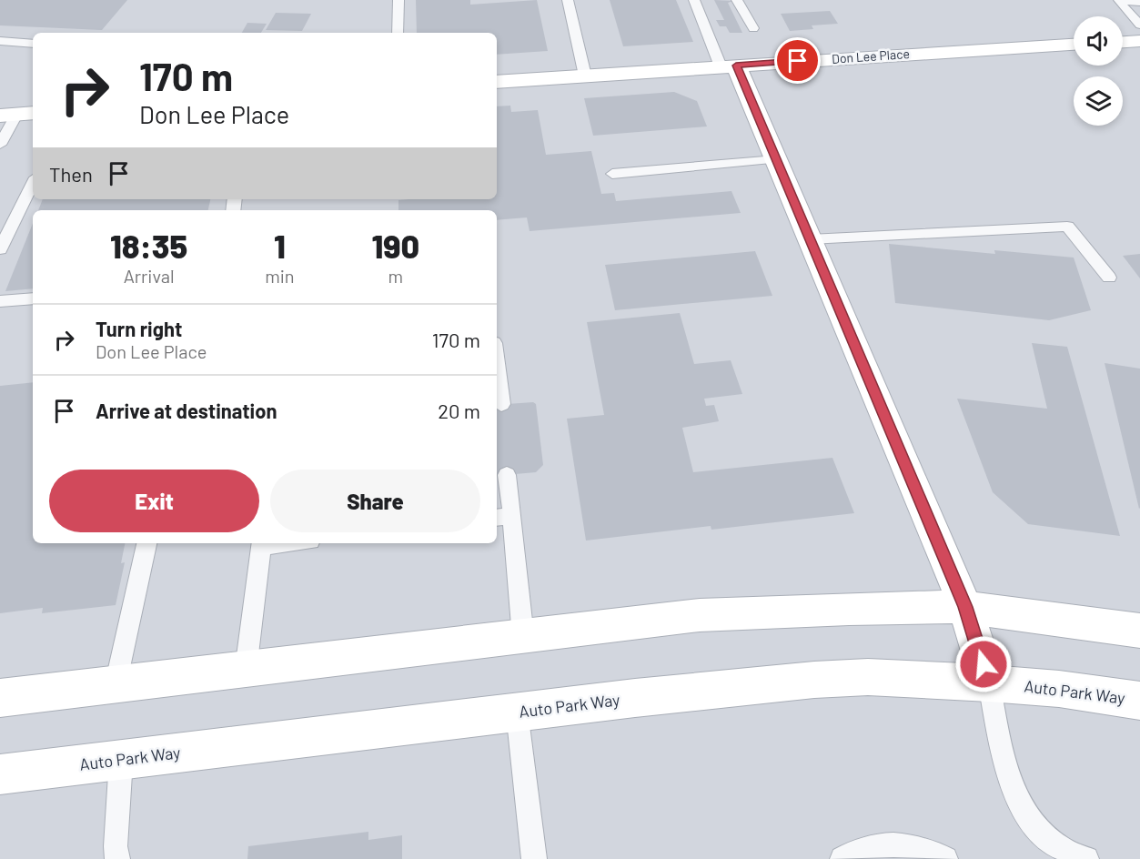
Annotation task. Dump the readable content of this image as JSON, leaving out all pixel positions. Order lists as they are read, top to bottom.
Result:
{
  "streets": {
    "street": ["Don Lee Place", "Auto Park Way"]
  },
  "page": {
    "turn": ["170 m", "Don Lee Place"],
    "then": "Then",
    "eta": [
      "18:35",
      "Arrival",
      "1",
      "min",
      "190",
      "m"
    ],
    "list": [
      {
        "name": "Turn right",
        "note": "Don Lee Place",
        "value": "170 m"
      },
      {
        "name": "Arrive at destination",
        "value": "20 m"
      }
    ],
    "buttons": ["Exit", "Share"]
  }
}
